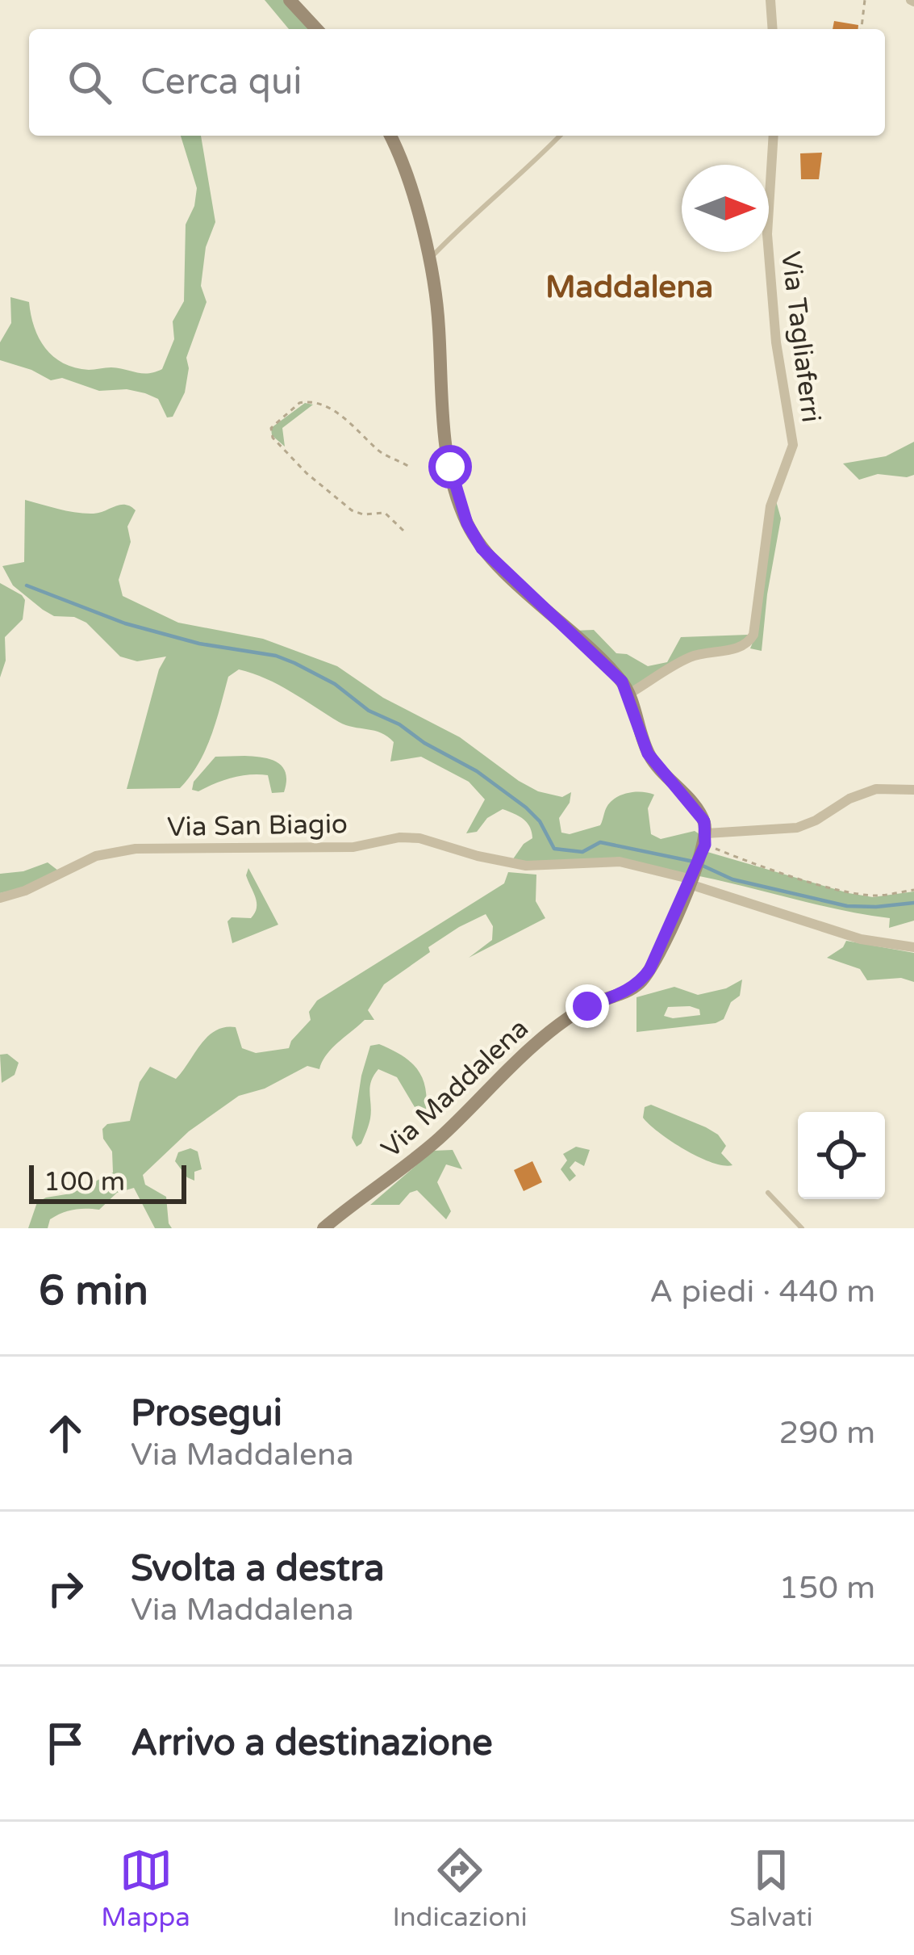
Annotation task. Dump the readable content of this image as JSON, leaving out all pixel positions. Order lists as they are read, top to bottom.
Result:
{
  "streets": {
    "street": ["Via Tagliaferri", "Via San Biagio", "Via Maddalena"]
  },
  "crossings": [
    ["Via San Biagio", "Via Maddalena"]
  ],
  "districts": ["Maddalena"],
  "scale_bar": "100 m",
  "north": "right",
  "page": {
    "search": "Cerca qui",
    "scale": "100 m",
    "heading": ["6 min", "A piedi · 440 m"],
    "list": [
      ["Prosegui", "Via Maddalena", "290 m"],
      ["Svolta a destra", "Via Maddalena", "150 m"],
      "Arrivo a destinazione"
    ],
    "nav": ["Mappa", "Indicazioni", "Salvati"]
  }
}
